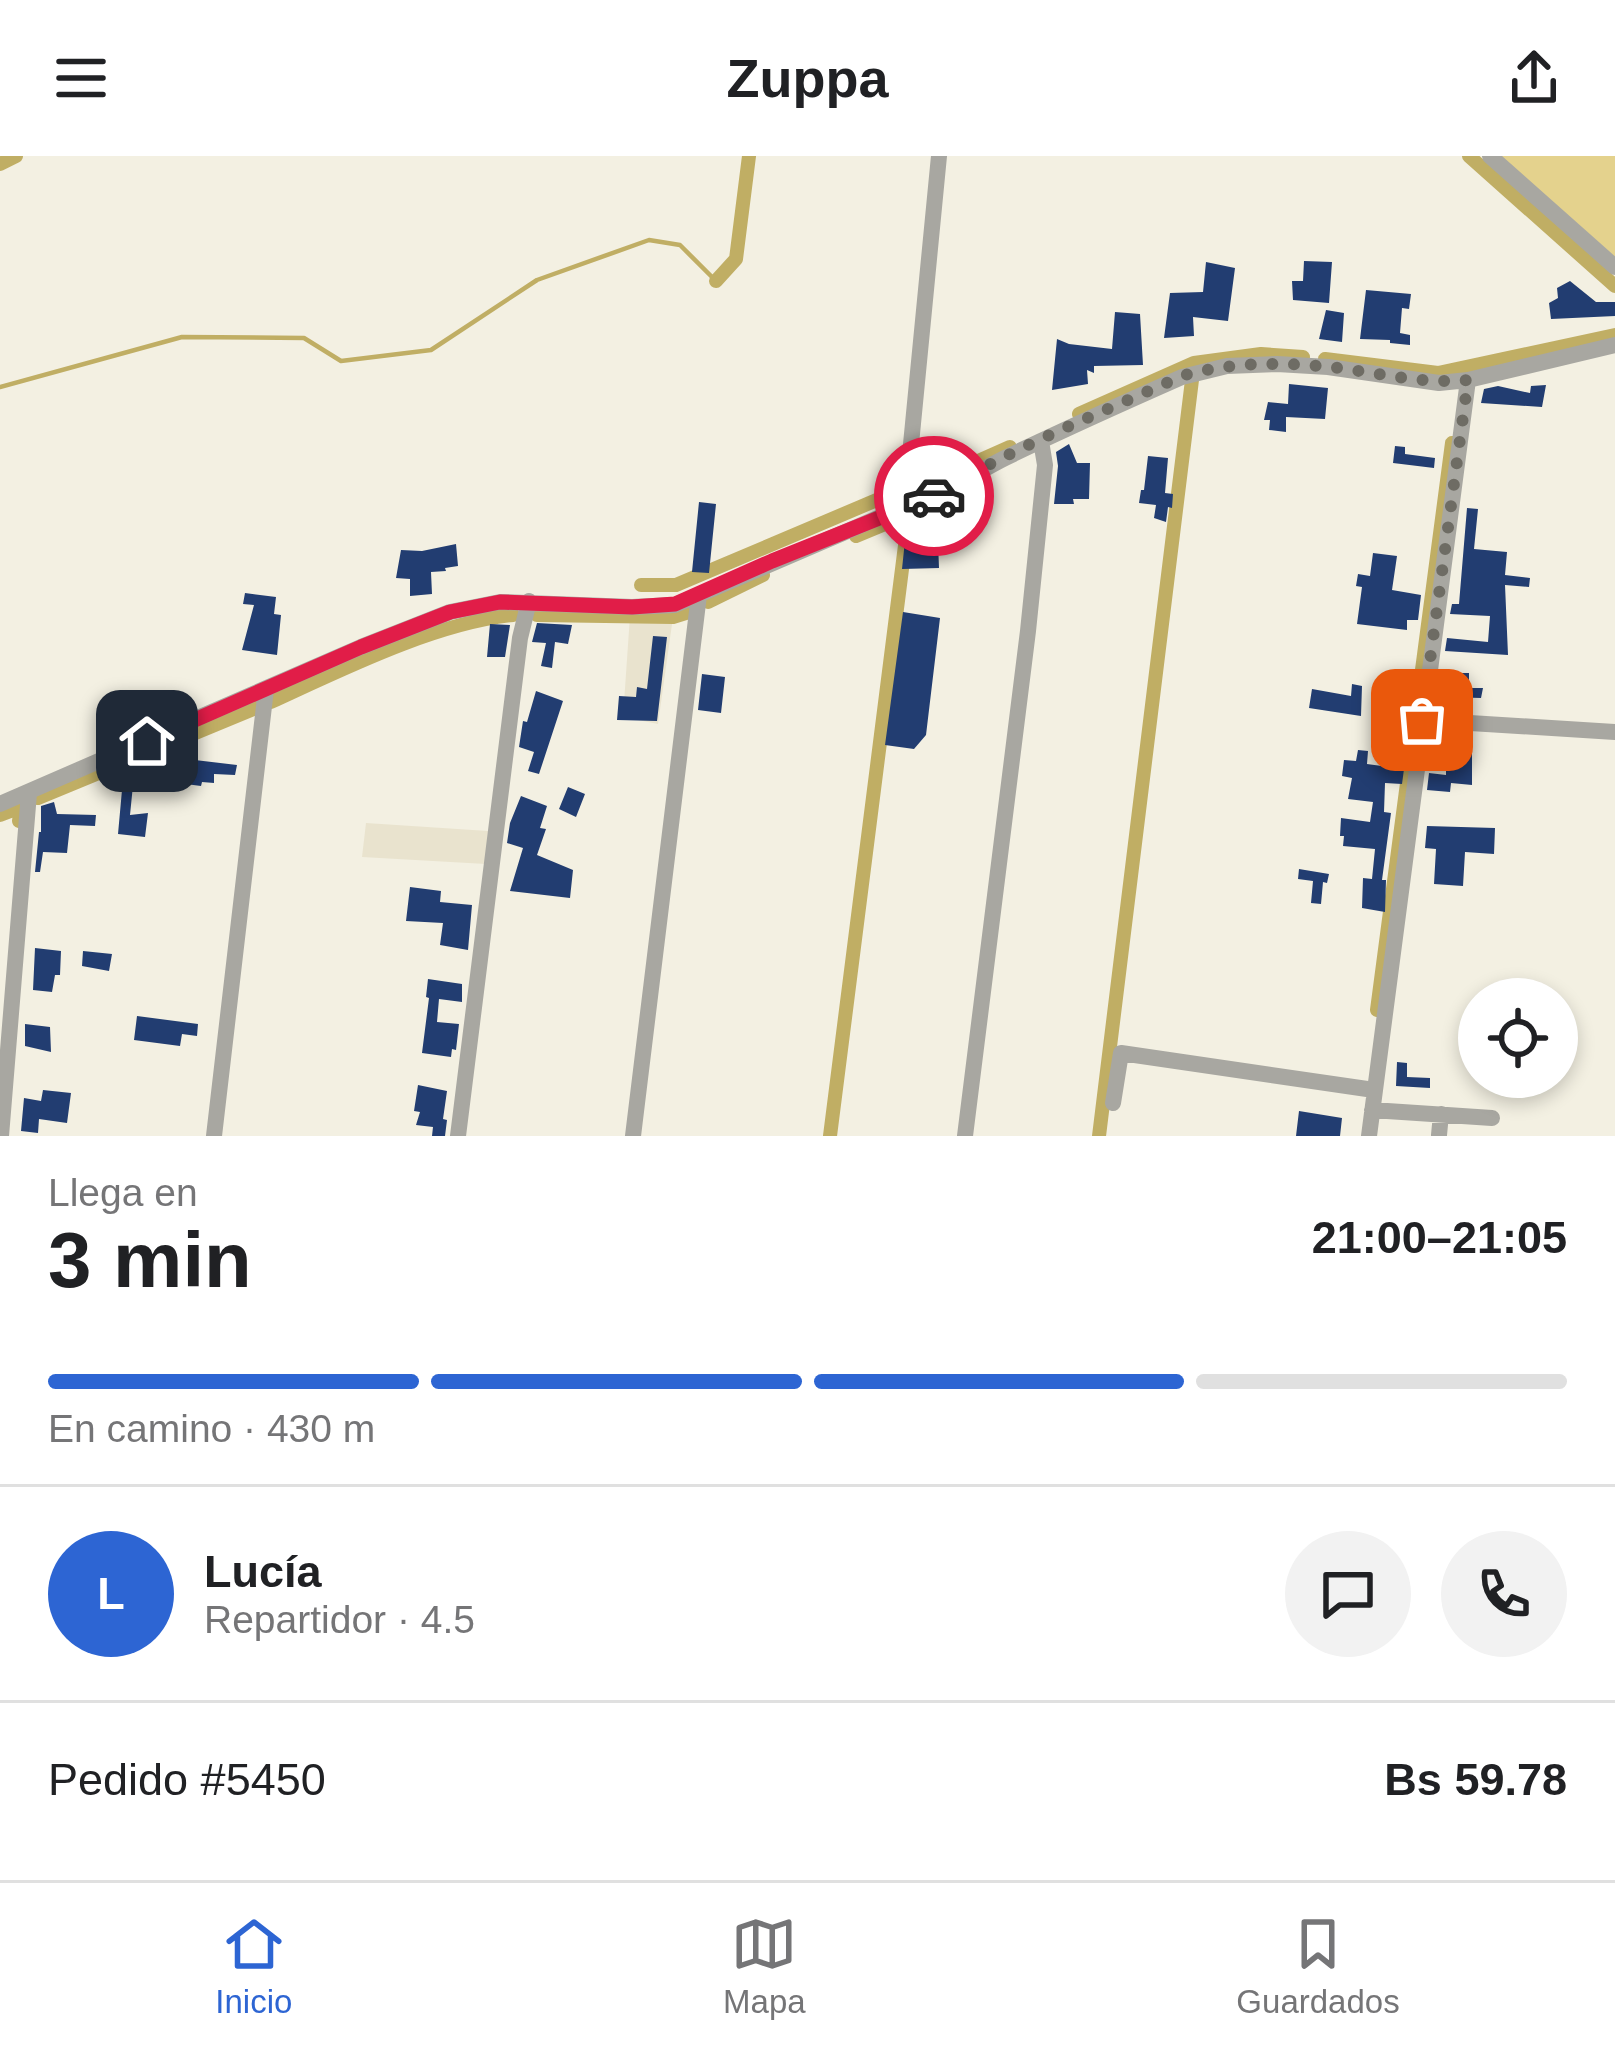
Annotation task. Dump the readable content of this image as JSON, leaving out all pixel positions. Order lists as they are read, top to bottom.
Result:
{
  "page": {
    "header": "Zuppa",
    "heading": ["3 min", "Llega en", "21:00–21:05"],
    "panel": [
      "Lucía",
      "Repartidor · 4.5",
      "Pedido #5450",
      "Bs 59.78"
    ],
    "bar": "En camino · 430 m",
    "round": "L",
    "tabs": ["Inicio", "Mapa", "Guardados"]
  }
}
